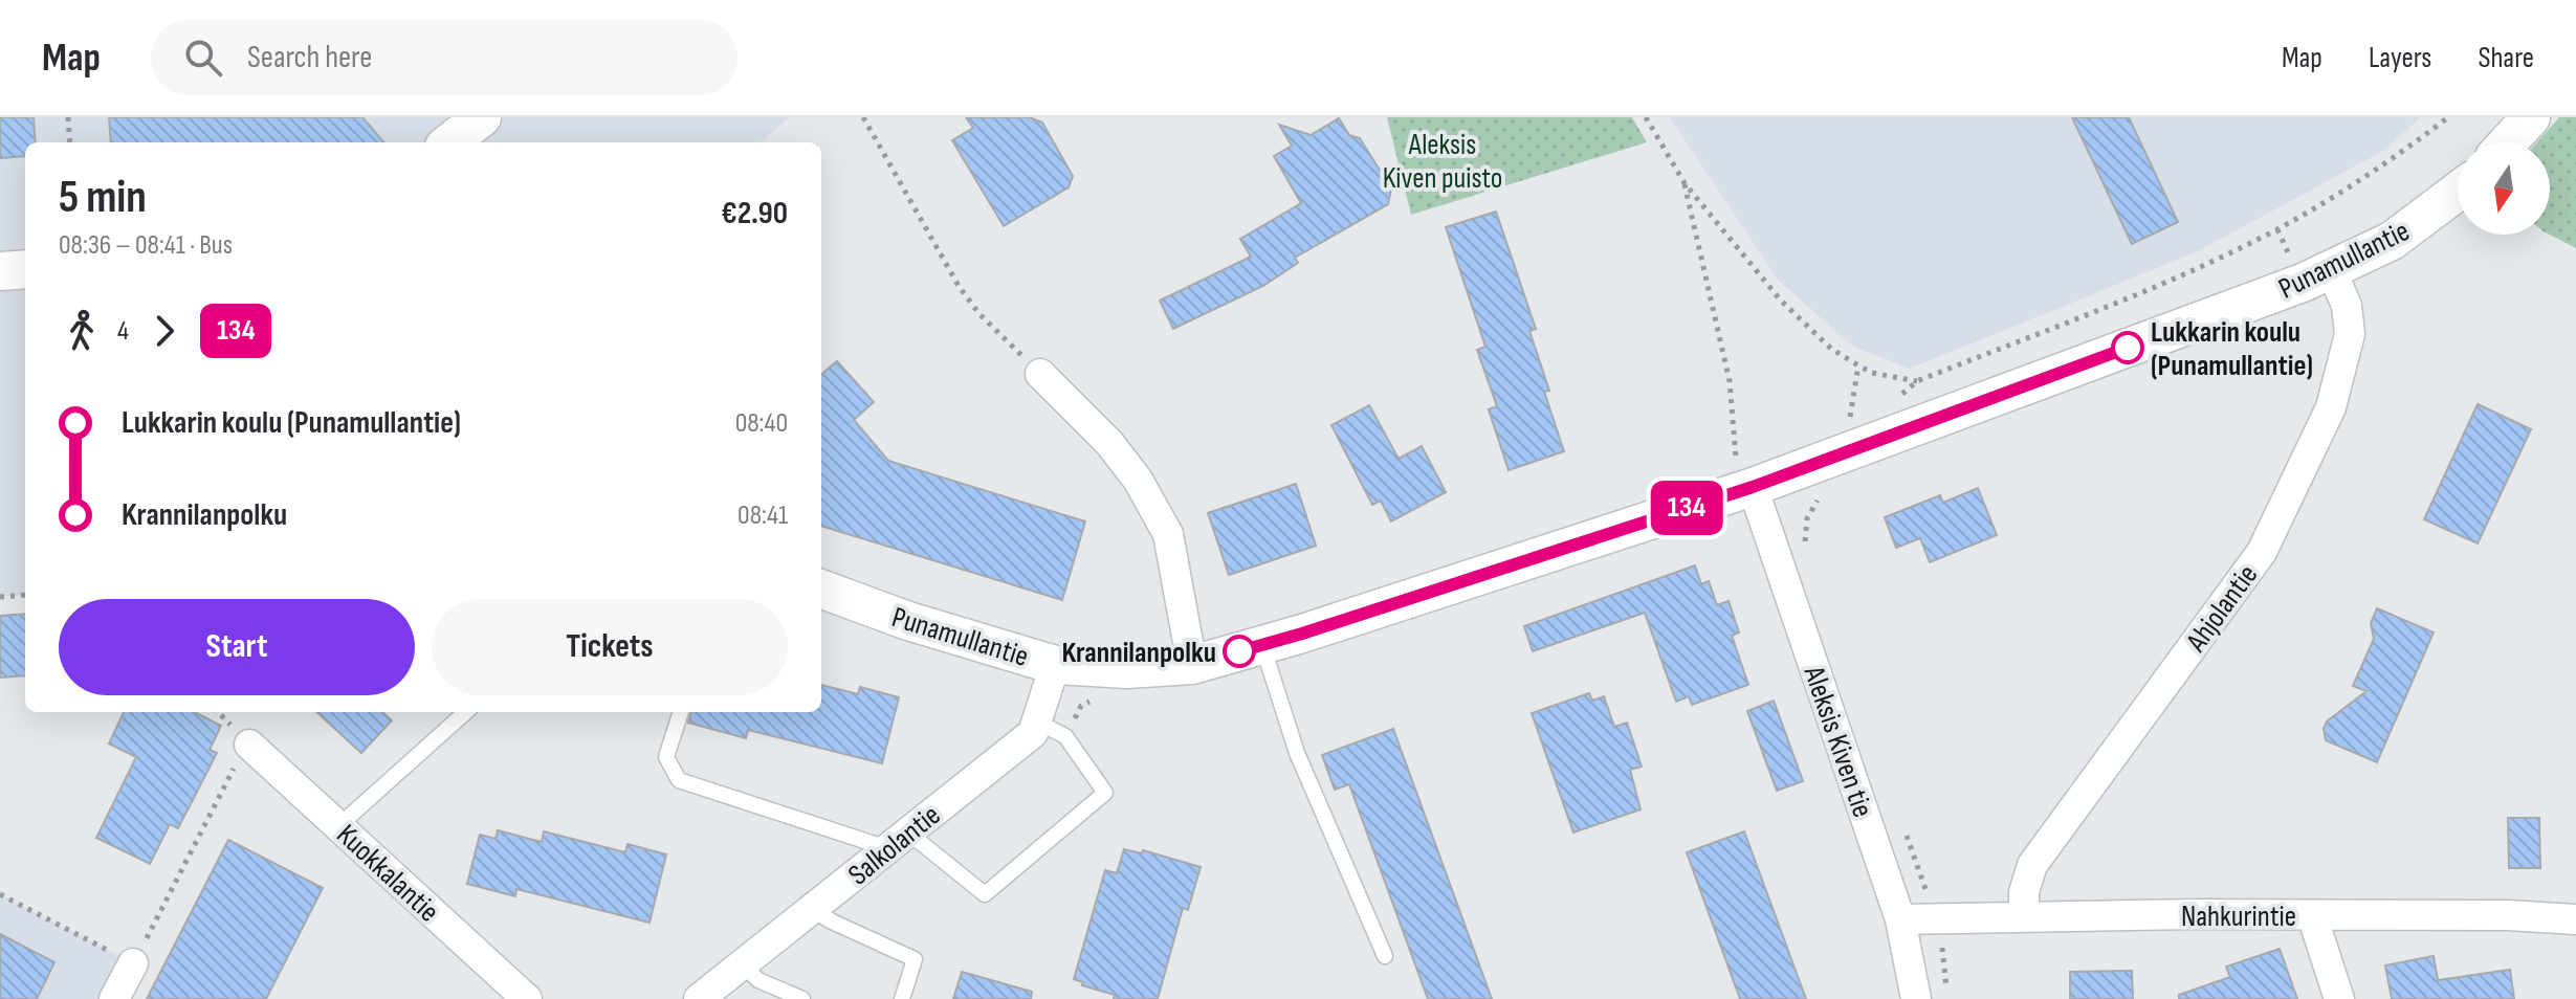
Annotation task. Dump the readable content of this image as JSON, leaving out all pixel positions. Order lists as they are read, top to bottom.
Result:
{
  "streets": {
    "street": [
      "Punamullantie",
      "Ahjolantie",
      "Aleksis Kiven tie",
      "Salkolantie",
      "Kuokkalantie",
      "Nahkurintie"
    ]
  },
  "crossings": [
    ["Punamullantie", "Ahjolantie"],
    ["Punamullantie", "Aleksis Kiven tie"],
    ["Punamullantie", "Salkolantie"],
    ["Ahjolantie", "Nahkurintie"],
    ["Aleksis Kiven tie", "Nahkurintie"]
  ],
  "parks": ["Aleksis Kiven puisto"],
  "places": ["Lukkarin koulu (Punamullantie)", "Krannilanpolku"],
  "lines": ["bus line 134"],
  "north": "bottom",
  "page": {
    "header": "Map",
    "search": "Search here",
    "nav": ["Map", "Layers", "Share"],
    "on_map": "134",
    "heading": ["5 min", "08:36 – 08:41 · Bus", "€2.90"],
    "legs": ["4", "134"],
    "list": [
      {
        "name": "Lukkarin koulu (Punamullantie)",
        "value": "08:40"
      },
      {
        "name": "Krannilanpolku",
        "value": "08:41"
      }
    ],
    "buttons": ["Start", "Tickets"]
  }
}
